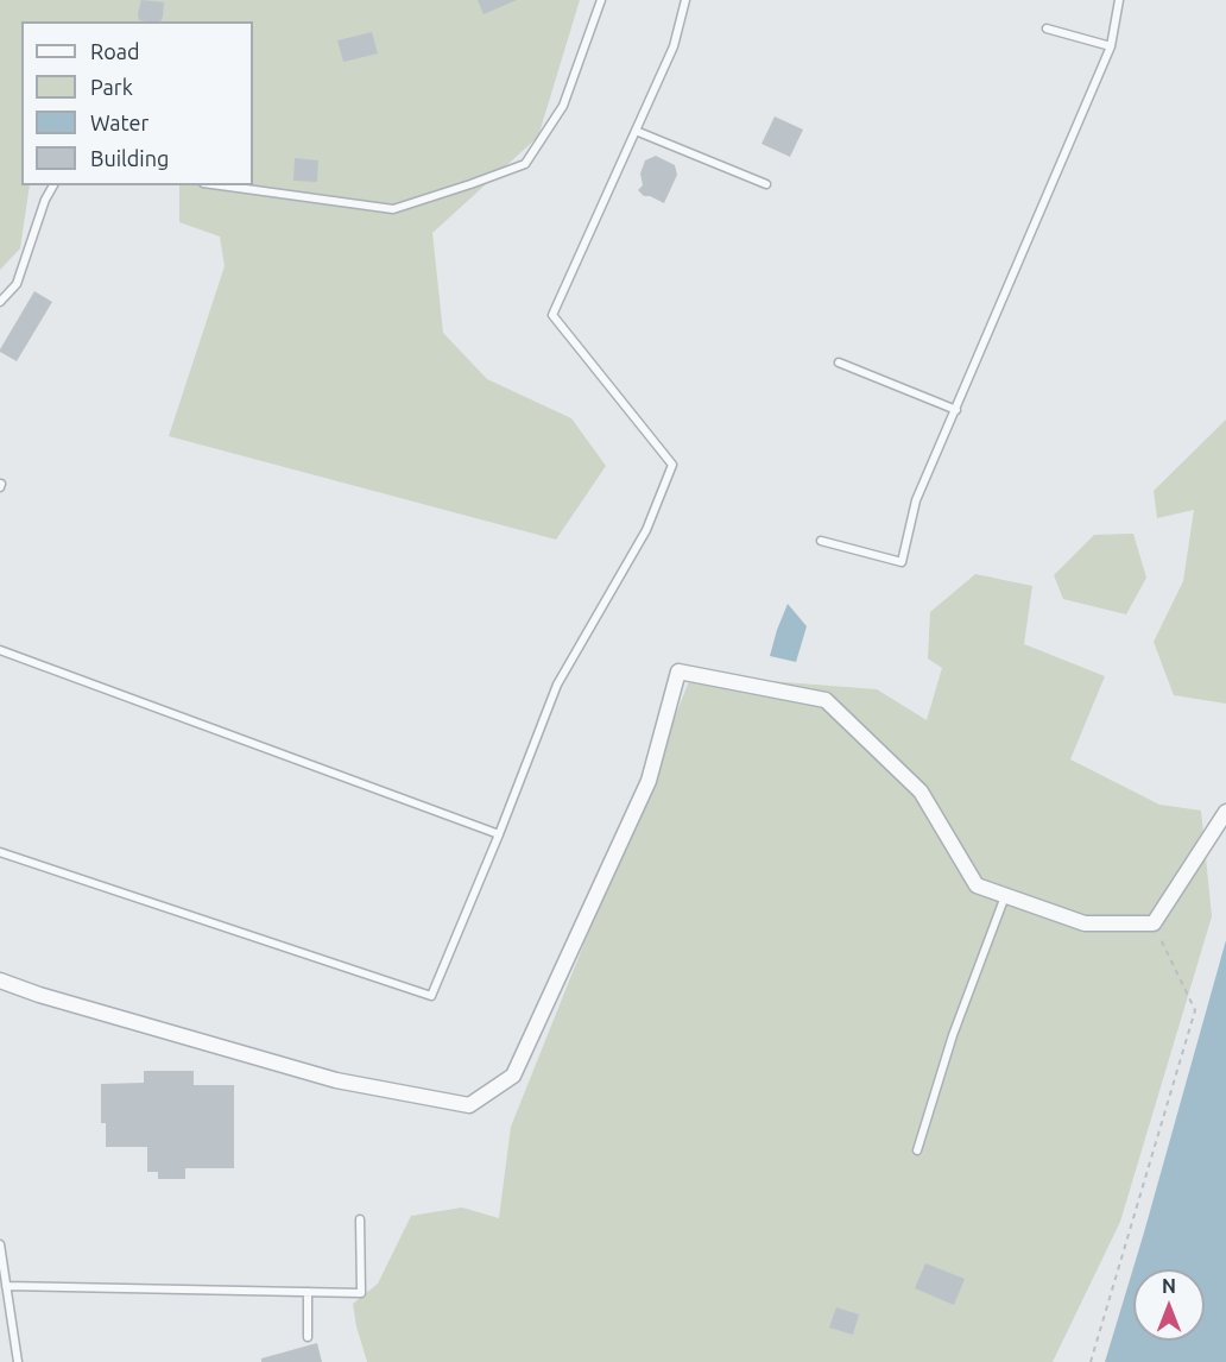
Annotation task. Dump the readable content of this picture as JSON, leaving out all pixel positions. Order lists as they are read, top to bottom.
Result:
{
  "legend": [
    "Road",
    "Park",
    "Water",
    "Building"
  ],
  "north": "top"
}
